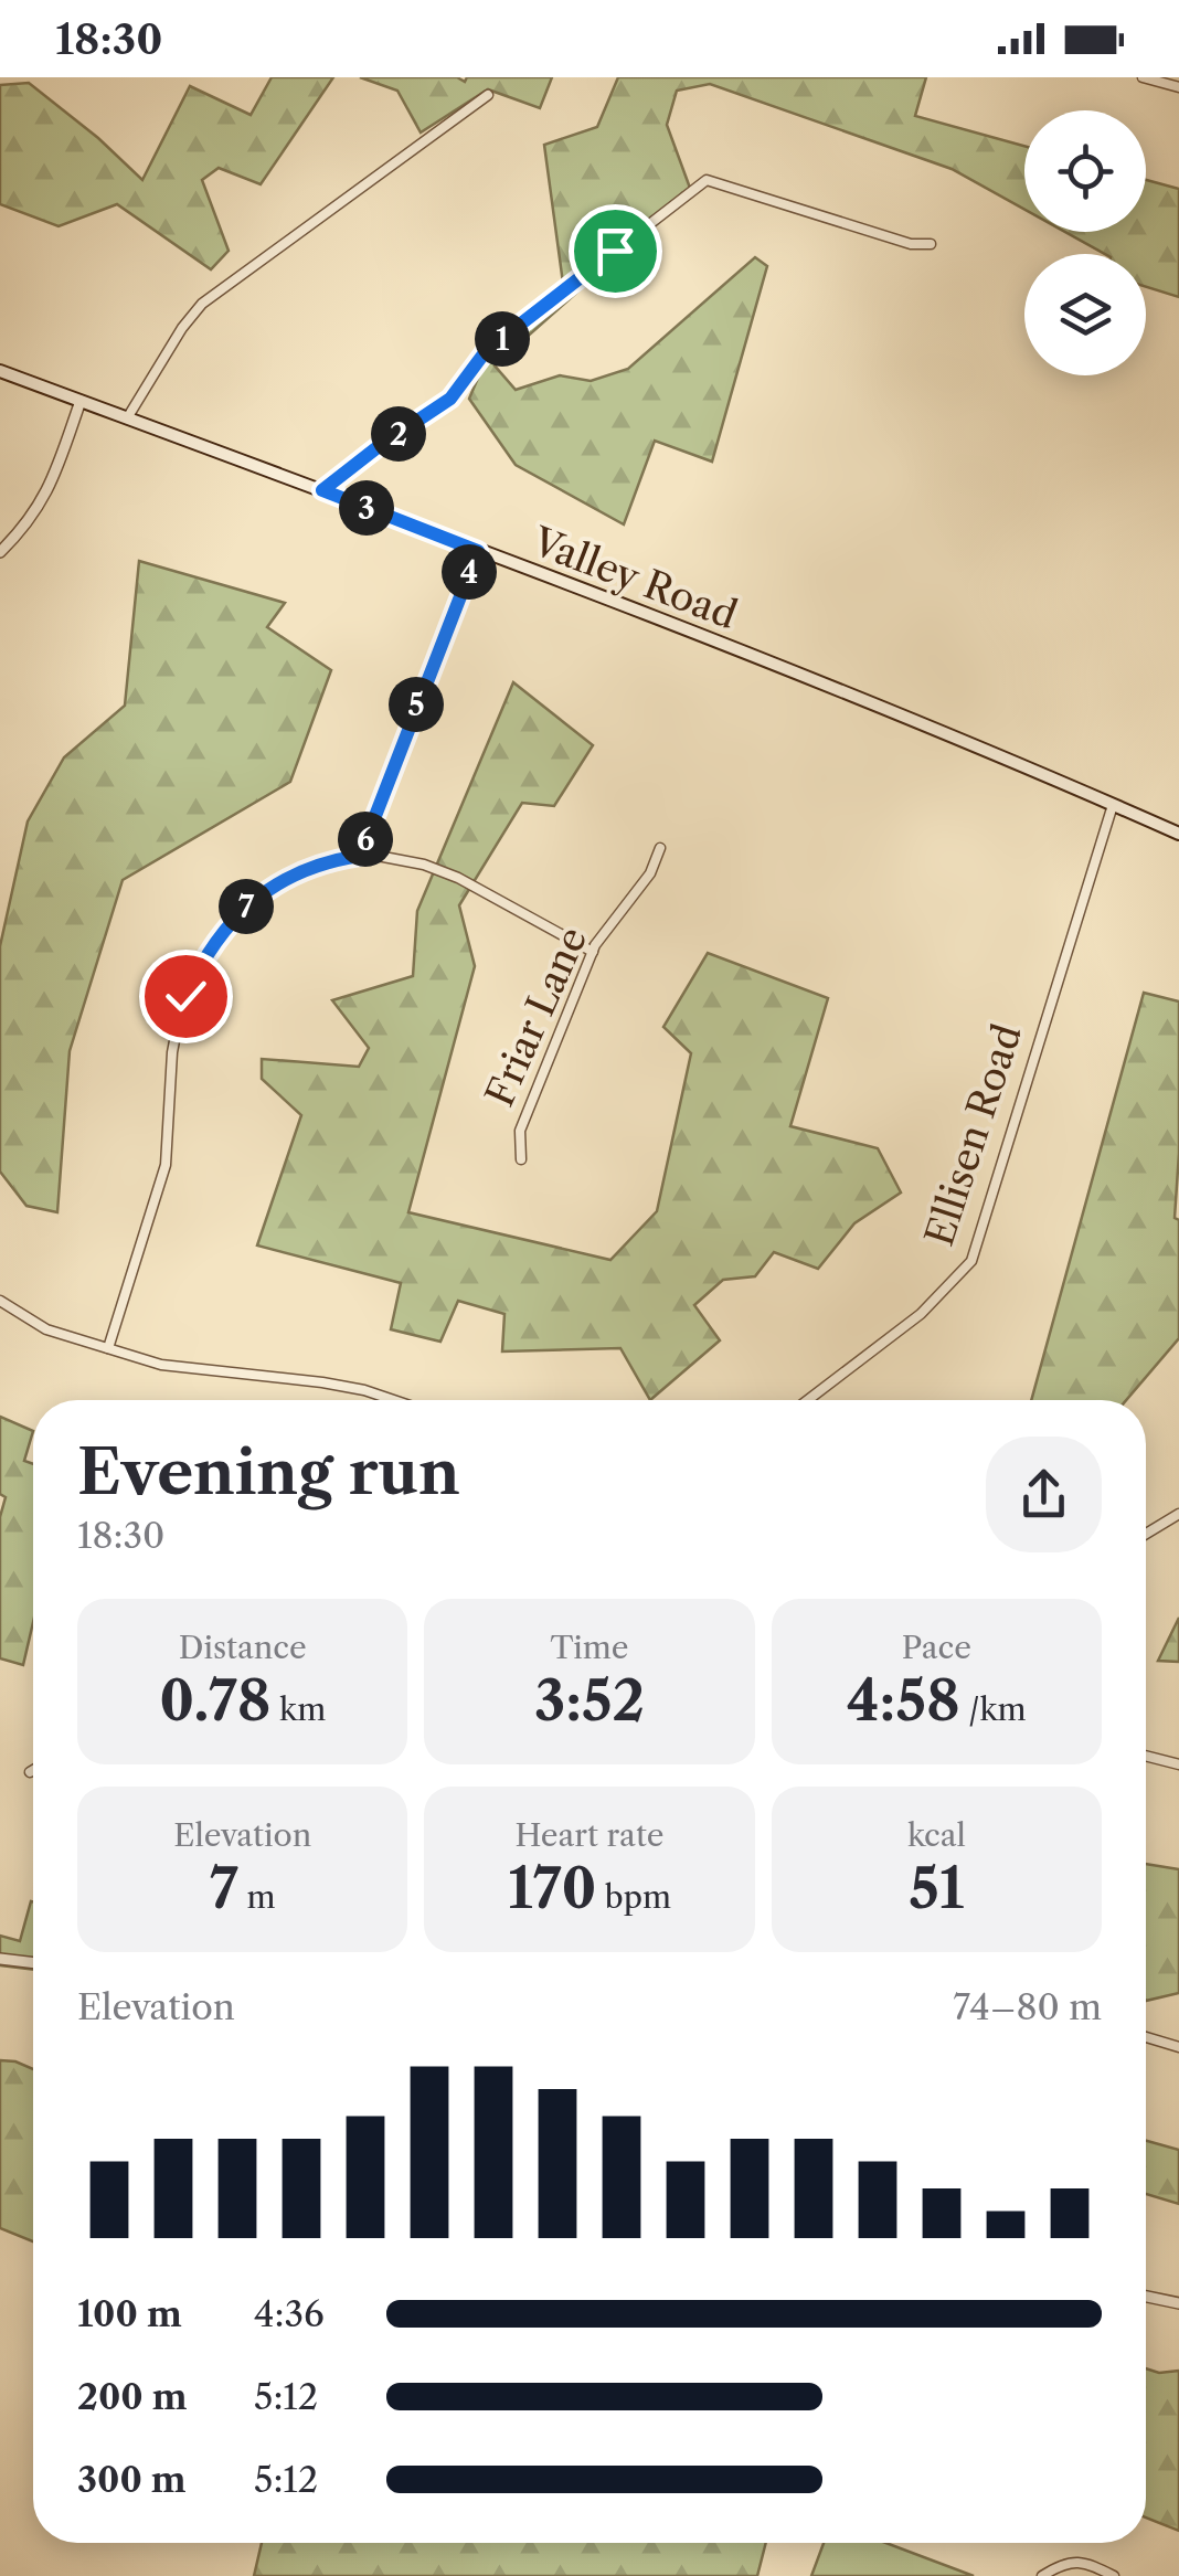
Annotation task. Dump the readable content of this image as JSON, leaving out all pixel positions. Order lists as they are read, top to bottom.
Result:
{
  "streets": {
    "main road": ["Valley Road"],
    "street": ["Friar Lane", "Ellisen Road"]
  },
  "crossings": [
    ["Valley Road", "Ellisen Road"]
  ],
  "page": {
    "status": "18:30",
    "pins": [
      "1",
      "2",
      "3",
      "4",
      "5",
      "6",
      "7"
    ],
    "heading": ["Evening run", "18:30"],
    "stats": [
      ["Distance", "0.78 km"],
      ["Time", "3:52"],
      ["Pace", "4:58 /km"],
      ["Elevation", "7 m"],
      ["Heart rate", "170 bpm"],
      ["kcal", "51"]
    ],
    "chart": ["Elevation", "74–80 m"],
    "list": [
      {
        "name": "100 m",
        "note": "4:36"
      },
      {
        "name": "200 m",
        "note": "5:12"
      },
      {
        "name": "300 m",
        "note": "5:12"
      }
    ]
  }
}
